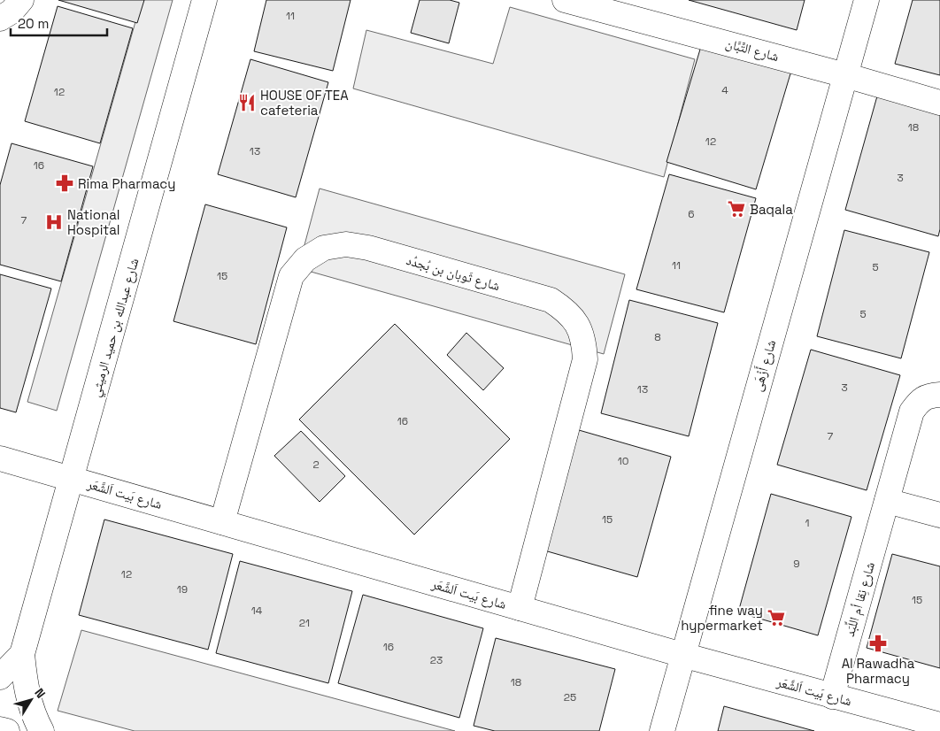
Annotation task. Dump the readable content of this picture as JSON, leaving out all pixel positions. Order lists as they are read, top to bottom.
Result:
{
  "streets": {
    "street": [
      "شارع التَّبَّان",
      "شارع ثَوبان بن بُجدُد",
      "شارع عبدالله بن حميد الرميثي",
      "شارع أَزْهَى",
      "شارع بَيت اَلشَّعَر",
      "شارع نِقا أم اللِّبَد"
    ]
  },
  "crossings": [
    ["شارع التَّبَّان", "شارع أَزْهَى"],
    ["شارع ثَوبان بن بُجدُد", "شارع بَيت اَلشَّعَر"],
    ["شارع عبدالله بن حميد الرميثي", "شارع بَيت اَلشَّعَر"],
    ["شارع أَزْهَى", "شارع بَيت اَلشَّعَر"],
    ["شارع بَيت اَلشَّعَر", "شارع نِقا أم اللِّبَد"]
  ],
  "places": {
    "restaurant": ["HOUSE OF TEA cafeteria"],
    "pharmacy": ["Rima Pharmacy", "Al Rawadha Pharmacy"],
    "supermarket": ["Baqala", "fine way hypermarket"],
    "hospital": ["National Hospital"]
  },
  "house_numbers": [
    "11",
    "4",
    "12",
    "18",
    "12",
    "13",
    "16",
    "3",
    "6",
    "7",
    "11",
    "5",
    "15",
    "5",
    "8",
    "3",
    "13",
    "16",
    "7",
    "10",
    "2",
    "15",
    "1",
    "9",
    "12",
    "19",
    "15",
    "14",
    "21",
    "16",
    "23",
    "18",
    "25"
  ],
  "scale_bar": "20 m",
  "north": "top right"
}
